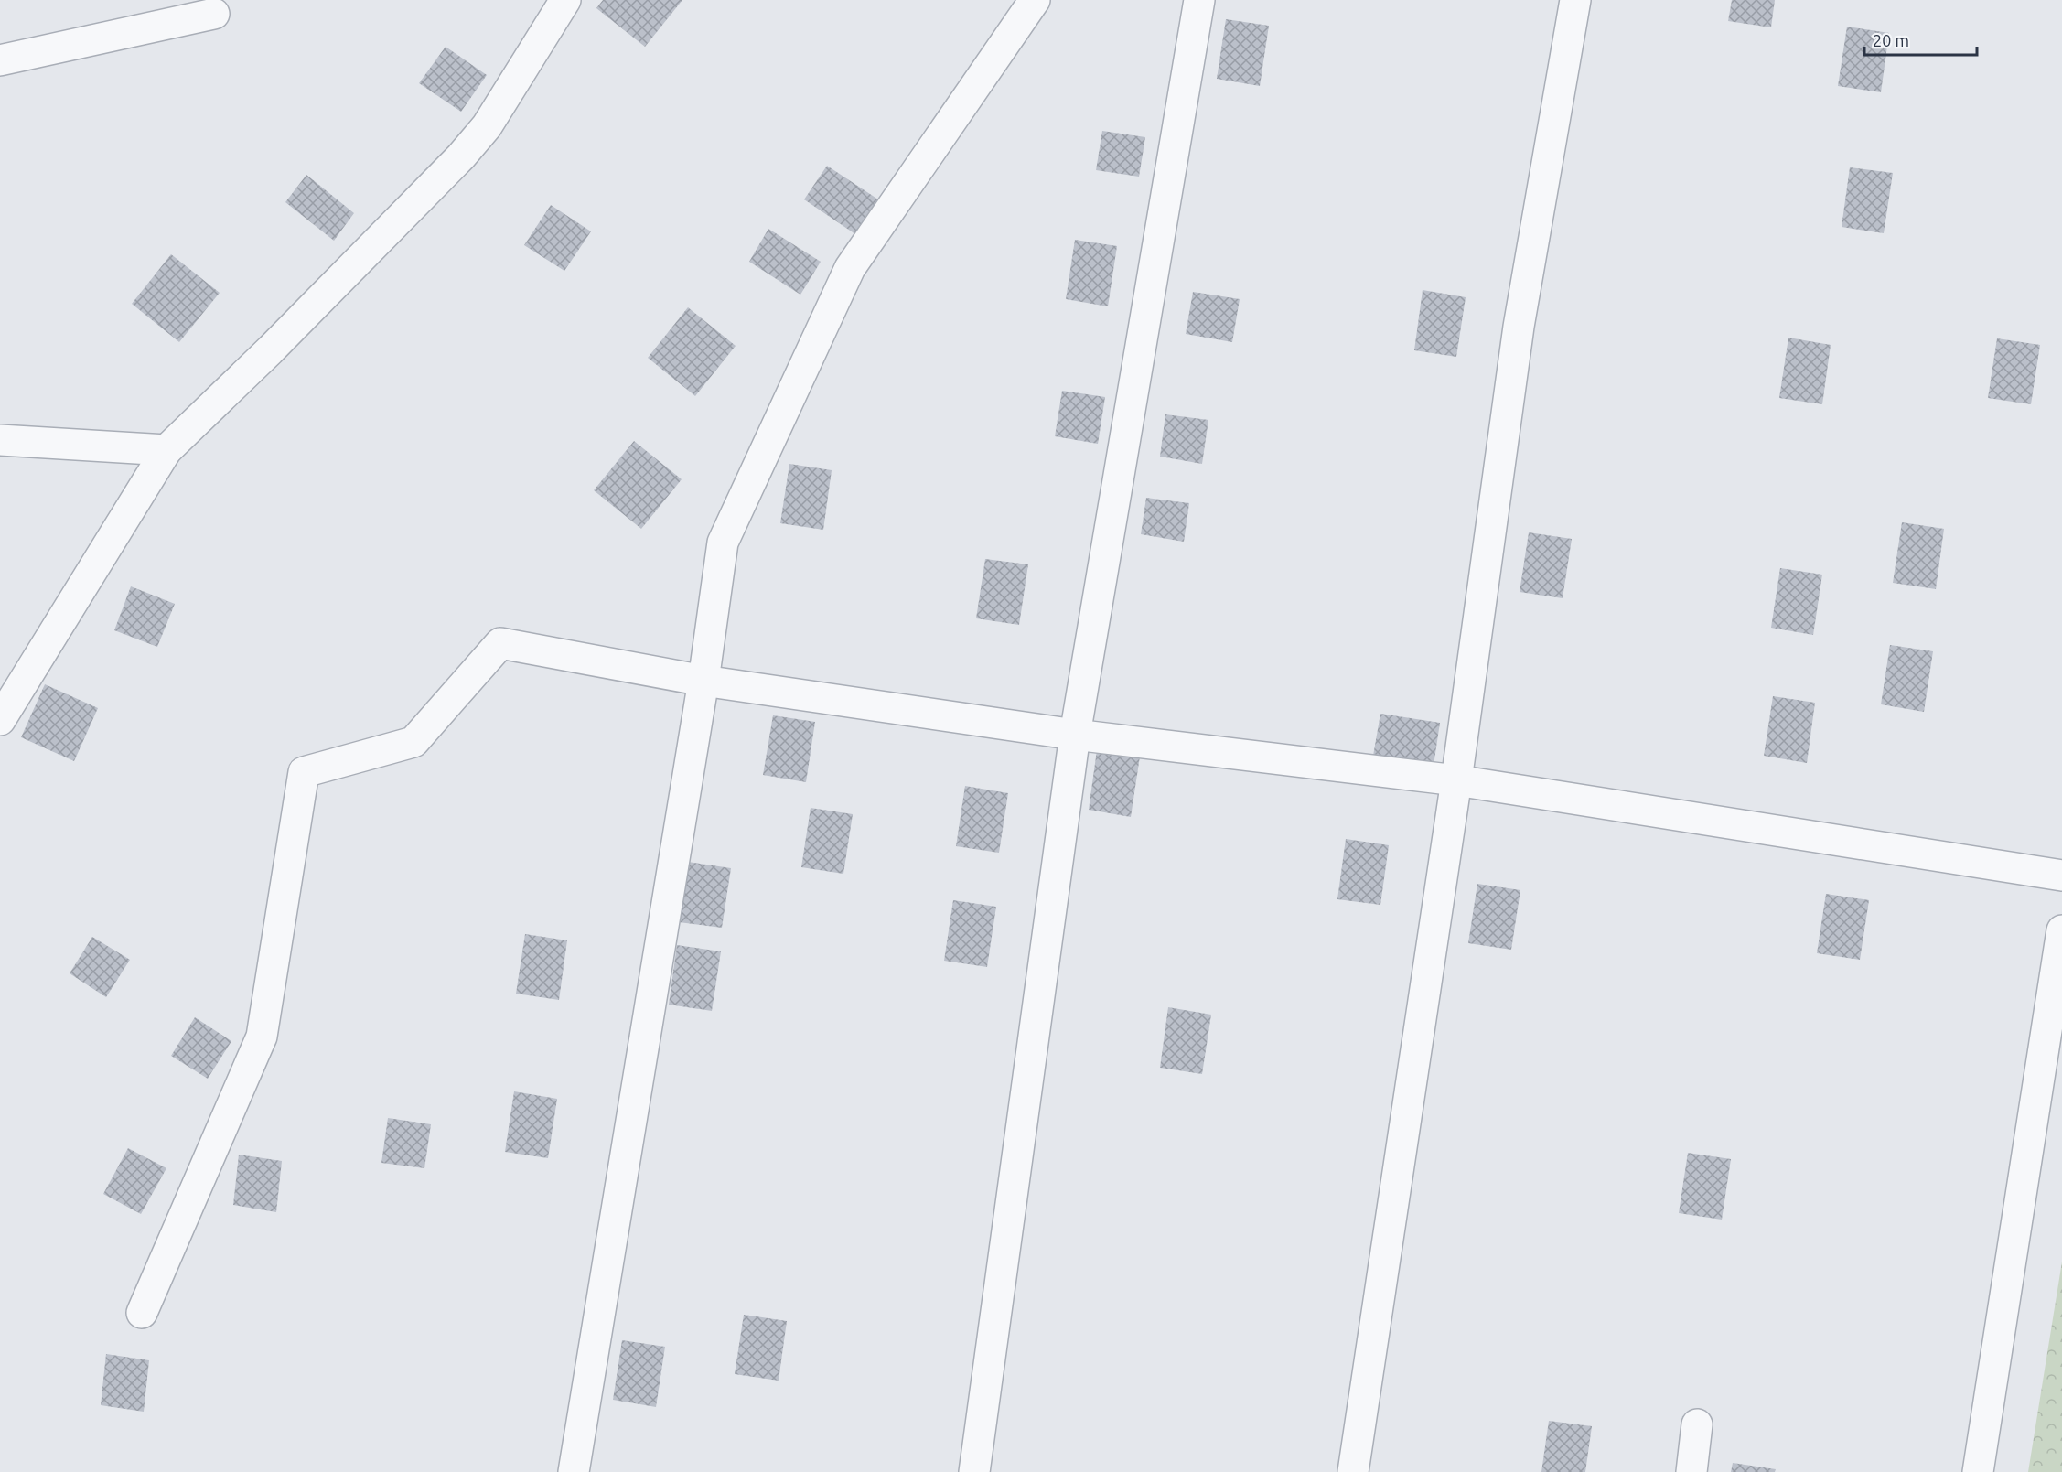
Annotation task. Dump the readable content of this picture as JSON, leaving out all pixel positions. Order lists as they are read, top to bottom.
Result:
{
  "scale_bar": "20 m"
}
